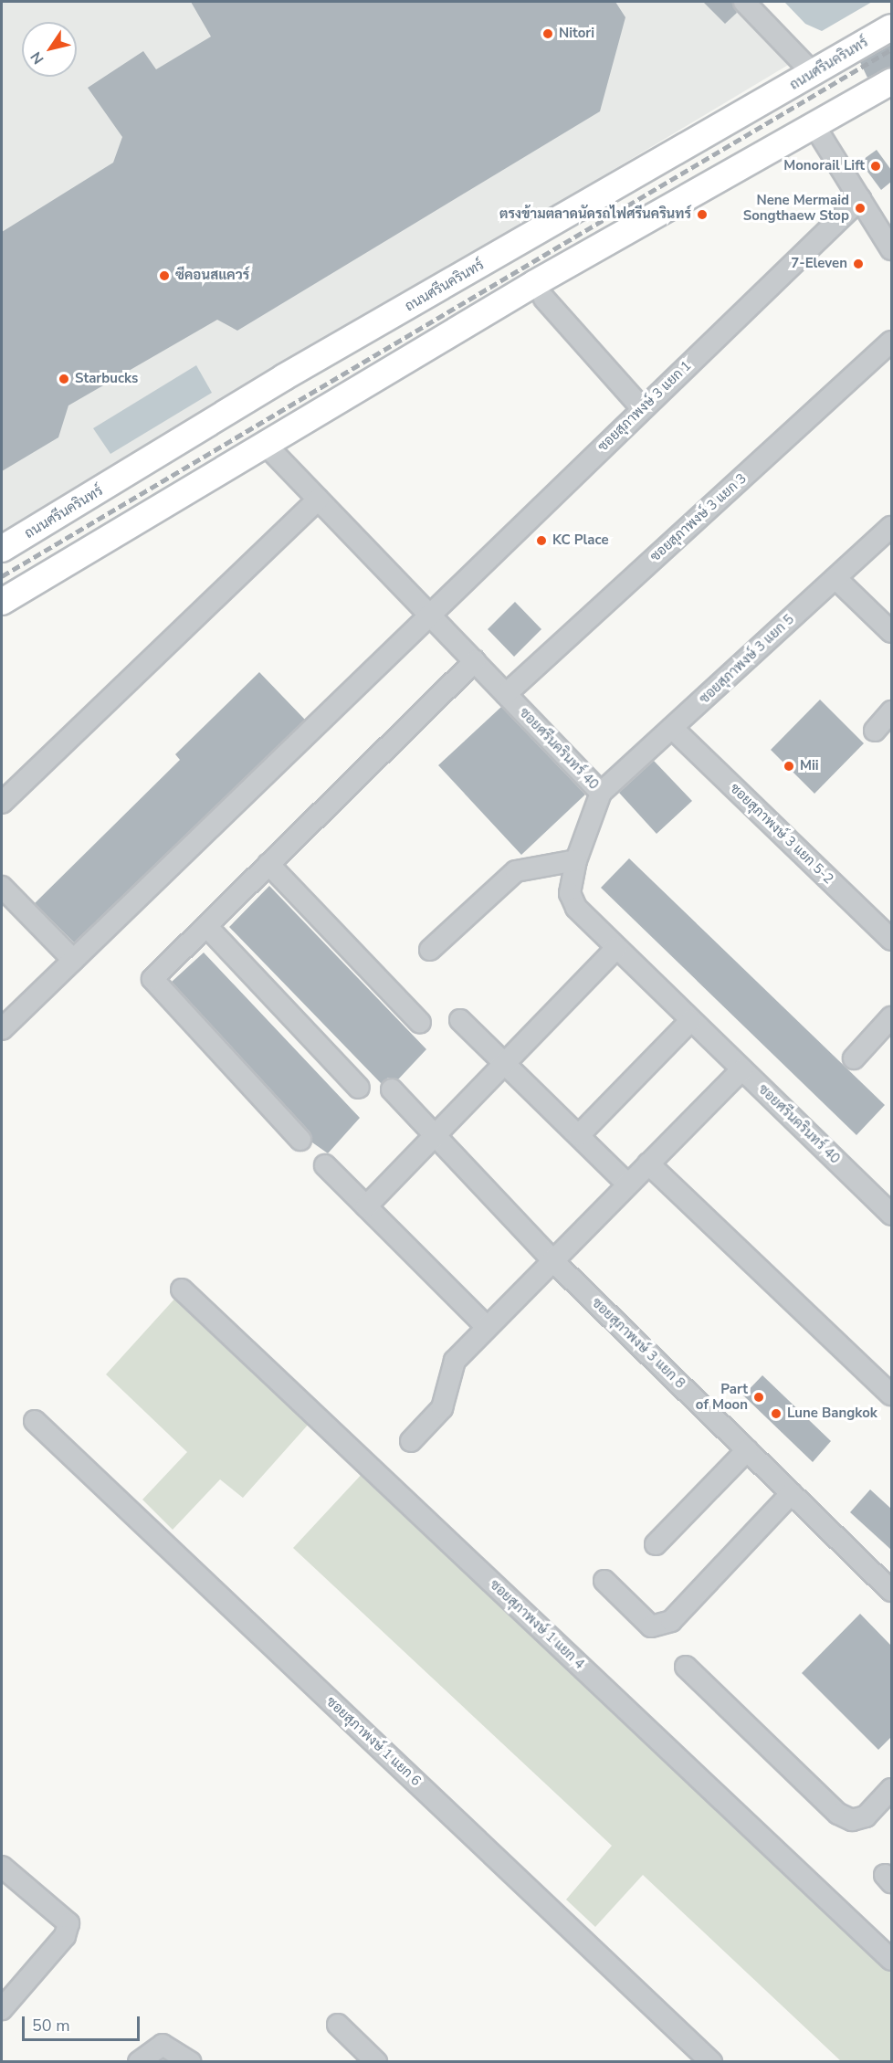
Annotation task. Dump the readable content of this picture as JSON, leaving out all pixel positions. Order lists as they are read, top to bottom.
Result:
{
  "streets": {
    "main road": ["ถนนศรีนครินทร์"],
    "street": [
      "ซอยสุภาพงษ์ 3 แยก 1",
      "ซอยสุภาพงษ์ 3 แยก 3",
      "ซอยสุภาพงษ์ 3 แยก 5",
      "ซอยศรีนครินทร์ 40",
      "ซอยสุภาพงษ์ 3 แยก 5-2",
      "ซอยสุภาพงษ์ 3 แยก 8",
      "ซอยสุภาพงษ์ 1 แยก 4",
      "ซอยสุภาพงษ์ 1 แยก 6"
    ]
  },
  "crossings": [
    ["ซอยสุภาพงษ์ 3 แยก 1", "ซอยศรีนครินทร์ 40"],
    ["ซอยสุภาพงษ์ 3 แยก 3", "ซอยศรีนครินทร์ 40"],
    ["ซอยสุภาพงษ์ 3 แยก 5", "ซอยศรีนครินทร์ 40"],
    ["ซอยสุภาพงษ์ 3 แยก 5", "ซอยสุภาพงษ์ 3 แยก 5-2"]
  ],
  "places": [
    "Nitori",
    "Monorail Lift",
    "Nene Mermaid Songthaew Stop",
    "ตรงข้ามตลาดนัดรถไฟศรีนครินทร์",
    "7-Eleven",
    "ซีคอนสแควร์",
    "Starbucks",
    "KC Place",
    "Mii",
    "Part of Moon",
    "Lune Bangkok"
  ],
  "scale_bar": "50 m",
  "north": "bottom left"
}
